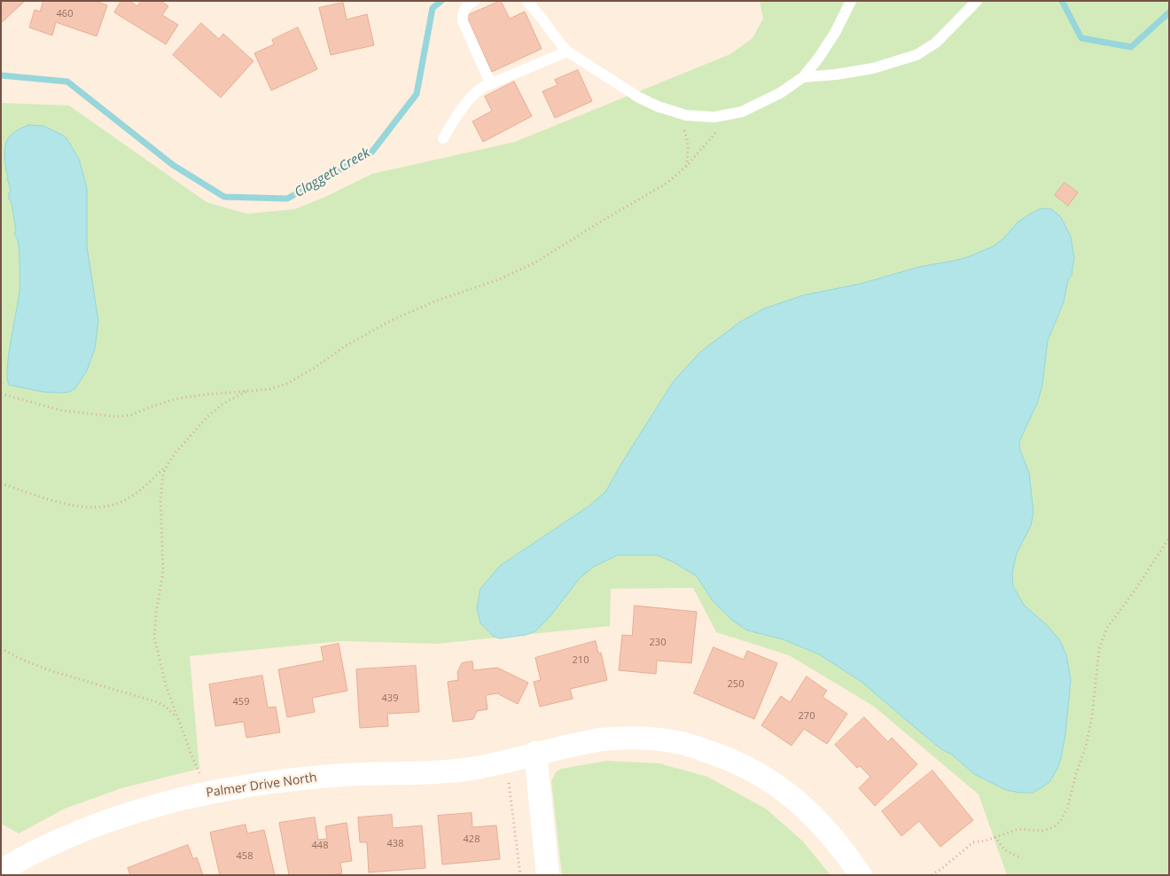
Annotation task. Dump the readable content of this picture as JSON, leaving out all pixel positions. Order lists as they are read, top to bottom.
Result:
{
  "streets": {
    "street": ["Palmer Drive North"]
  },
  "water": ["Claggett Creek"],
  "house_numbers": [
    "460",
    "230",
    "210",
    "250",
    "439",
    "459",
    "270",
    "428",
    "438",
    "448",
    "458"
  ]
}
